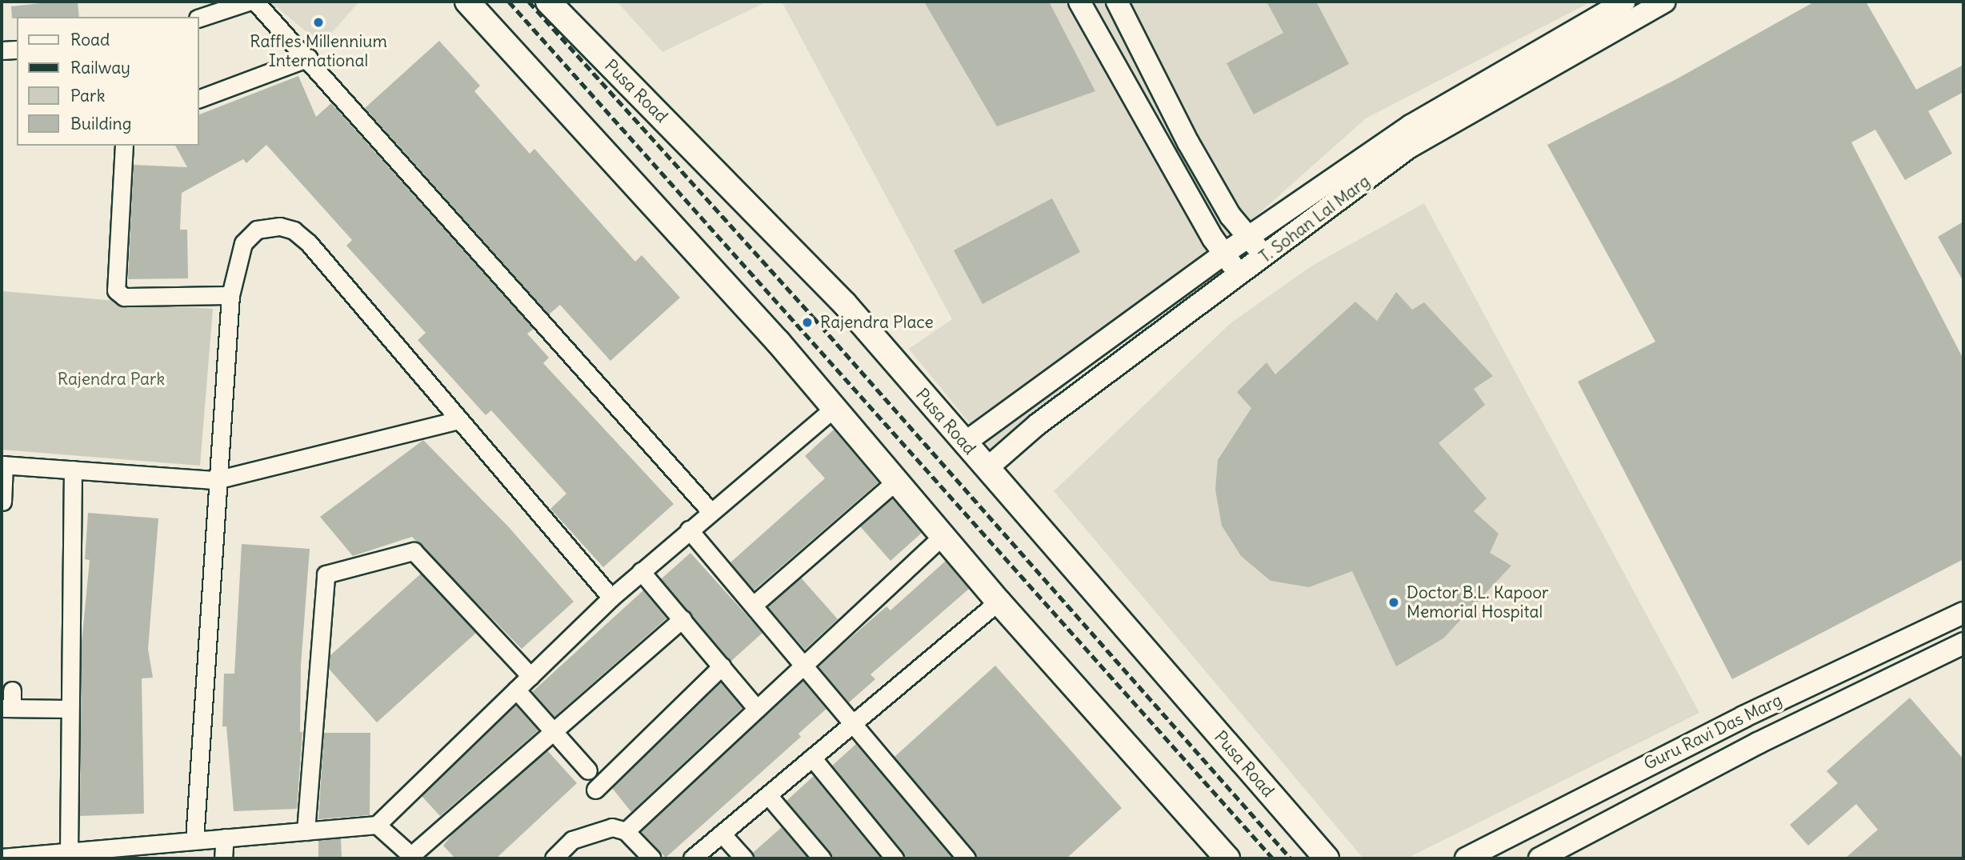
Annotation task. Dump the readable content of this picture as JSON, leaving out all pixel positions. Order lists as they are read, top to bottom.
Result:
{
  "streets": {
    "main road": ["Pusa Road"],
    "street": ["T. Sohan Lal Marg", "Guru Ravi Das Marg"]
  },
  "crossings": [
    ["Pusa Road", "T. Sohan Lal Marg"]
  ],
  "parks": ["Rajendra Park"],
  "places": ["Raffles Millennium International", "Rajendra Place", "Doctor B.L. Kapoor Memorial Hospital"],
  "legend": [
    "Road",
    "Railway",
    "Park",
    "Building"
  ]
}
